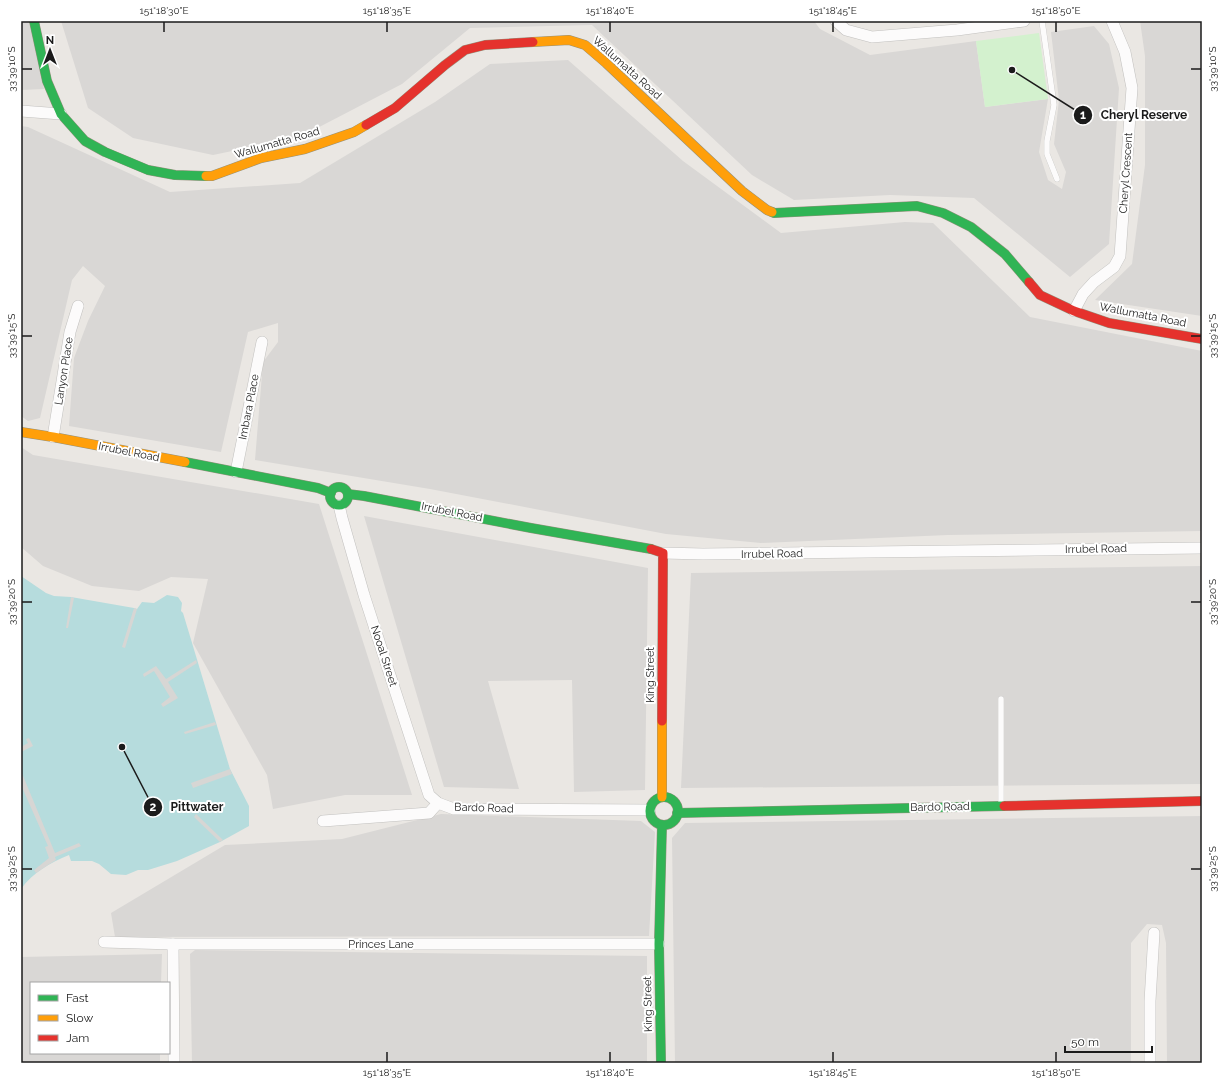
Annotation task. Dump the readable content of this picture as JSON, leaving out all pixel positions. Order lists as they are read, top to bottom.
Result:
{
  "streets": {
    "street": [
      "Wallumatta Road",
      "Cheryl Crescent",
      "Lanyon Place",
      "Imbara Place",
      "Irrubel Road",
      "Nooal Street",
      "King Street",
      "Bardo Road",
      "Princes Lane"
    ]
  },
  "crossings": [
    ["Wallumatta Road", "Cheryl Crescent"],
    ["Lanyon Place", "Irrubel Road"],
    ["Imbara Place", "Irrubel Road"],
    ["Irrubel Road", "Nooal Street"],
    ["Irrubel Road", "King Street"],
    ["Nooal Street", "Bardo Road"],
    ["King Street", "Bardo Road"],
    ["King Street", "Princes Lane"]
  ],
  "places": ["Cheryl Reserve", "Pittwater"],
  "legend": ["Fast", "Slow", "Jam"],
  "scale_bar": "50 m",
  "north": "top",
  "coordinates": [
    "151°18'30\"E",
    "151°18'35\"E",
    "151°18'40\"E",
    "151°18'45\"E",
    "151°18'50\"E",
    "33°39'10\"S",
    "33°39'15\"S",
    "33°39'20\"S",
    "33°39'25\"S"
  ]
}
